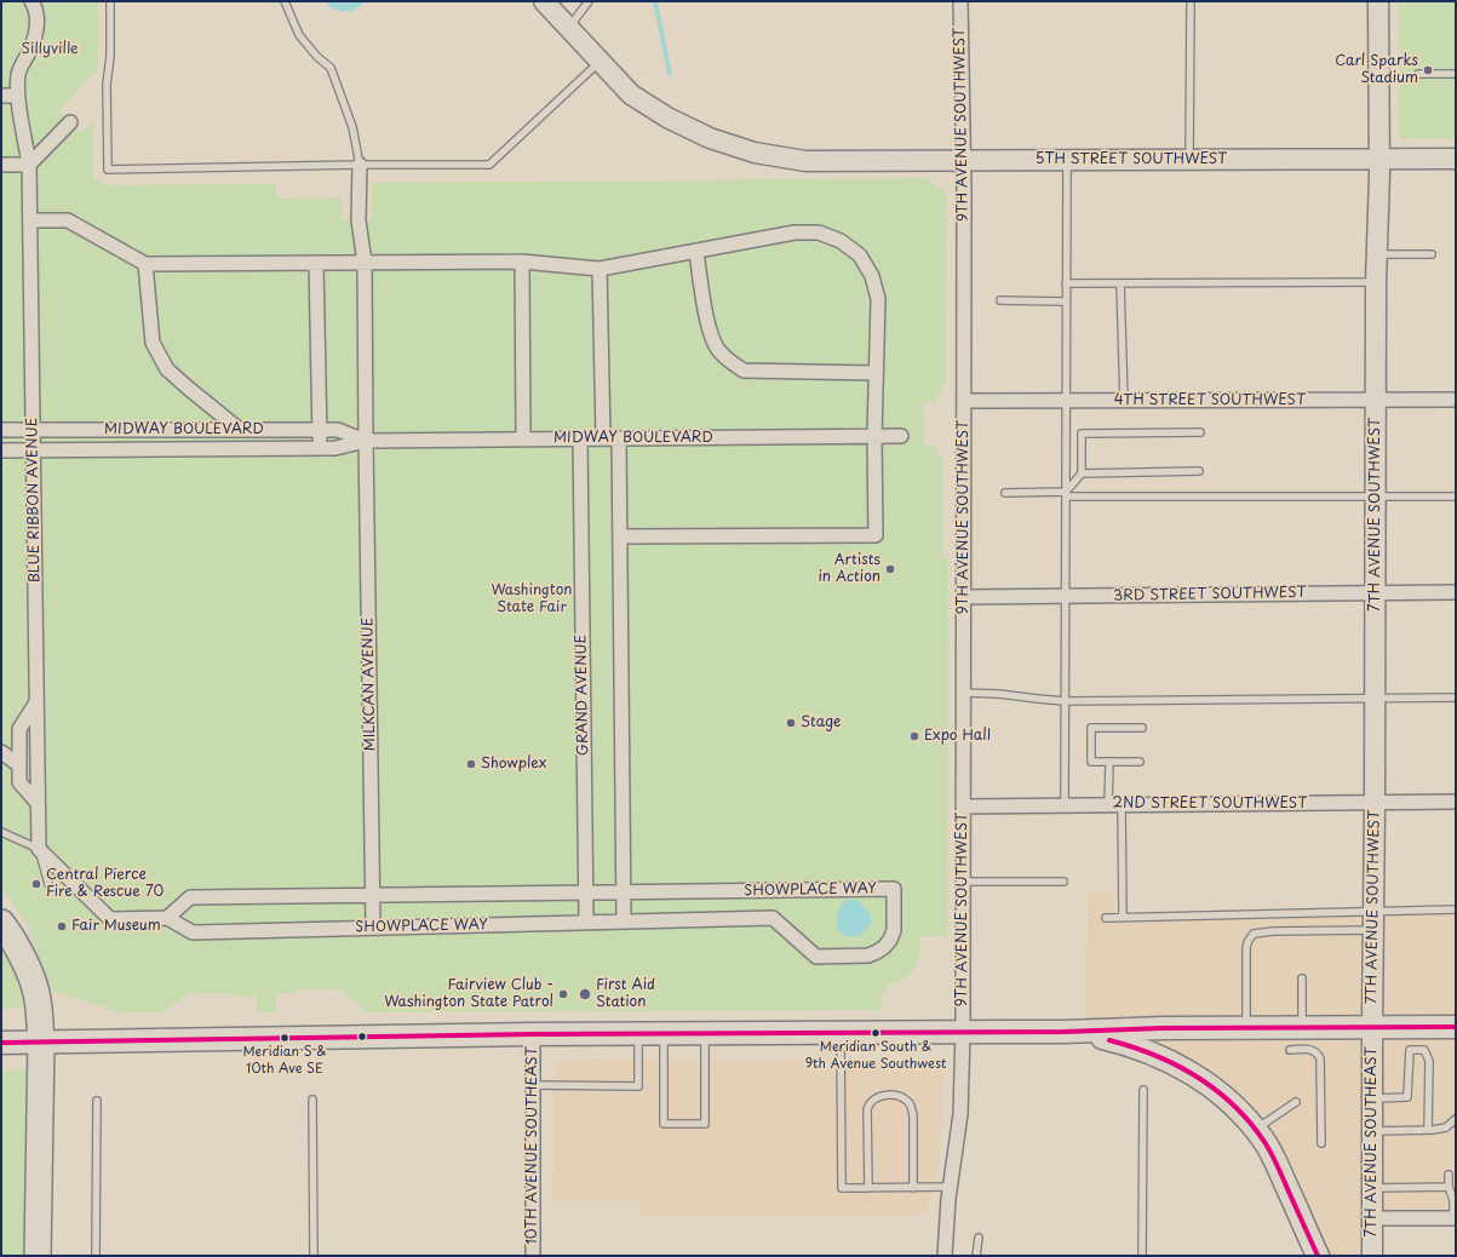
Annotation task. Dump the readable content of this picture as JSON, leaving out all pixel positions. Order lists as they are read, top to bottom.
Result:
{
  "streets": {
    "street": [
      "9TH AVENUE SOUTHWEST",
      "5TH STREET SOUTHWEST",
      "4TH STREET SOUTHWEST",
      "MIDWAY BOULEVARD",
      "BLUE RIBBON AVENUE",
      "7TH AVENUE SOUTHWEST",
      "3RD STREET SOUTHWEST",
      "MILKCAN AVENUE",
      "GRAND AVENUE",
      "2ND STREET SOUTHWEST",
      "SHOWPLACE WAY",
      "7TH AVENUE SOUTHEAST",
      "10TH AVENUE SOUTHEAST"
    ]
  },
  "crossings": [
    ["9TH AVENUE SOUTHWEST", "5TH STREET SOUTHWEST"],
    ["9TH AVENUE SOUTHWEST", "4TH STREET SOUTHWEST"],
    ["9TH AVENUE SOUTHWEST", "3RD STREET SOUTHWEST"],
    ["9TH AVENUE SOUTHWEST", "2ND STREET SOUTHWEST"],
    ["5TH STREET SOUTHWEST", "7TH AVENUE SOUTHWEST"],
    ["4TH STREET SOUTHWEST", "7TH AVENUE SOUTHWEST"],
    ["MIDWAY BOULEVARD", "BLUE RIBBON AVENUE"],
    ["MIDWAY BOULEVARD", "MILKCAN AVENUE"],
    ["MIDWAY BOULEVARD", "GRAND AVENUE"],
    ["7TH AVENUE SOUTHWEST", "3RD STREET SOUTHWEST"],
    ["7TH AVENUE SOUTHWEST", "2ND STREET SOUTHWEST"],
    ["7TH AVENUE SOUTHWEST", "7TH AVENUE SOUTHEAST"],
    ["MILKCAN AVENUE", "SHOWPLACE WAY"],
    ["GRAND AVENUE", "SHOWPLACE WAY"]
  ],
  "parks": ["Sillyville", "Washington State Fair"],
  "places": [
    "Carl Sparks Stadium",
    "Artists in Action",
    "Stage",
    "Expo Hall",
    "Showplex",
    "Central Pierce Fire & Rescue 70",
    "Fair Museum",
    "Fairview Club - Washington State Patrol",
    "First Aid Station",
    "Meridian South & 9th Avenue Southwest",
    "Meridian S & 10th Ave SE"
  ]
}
